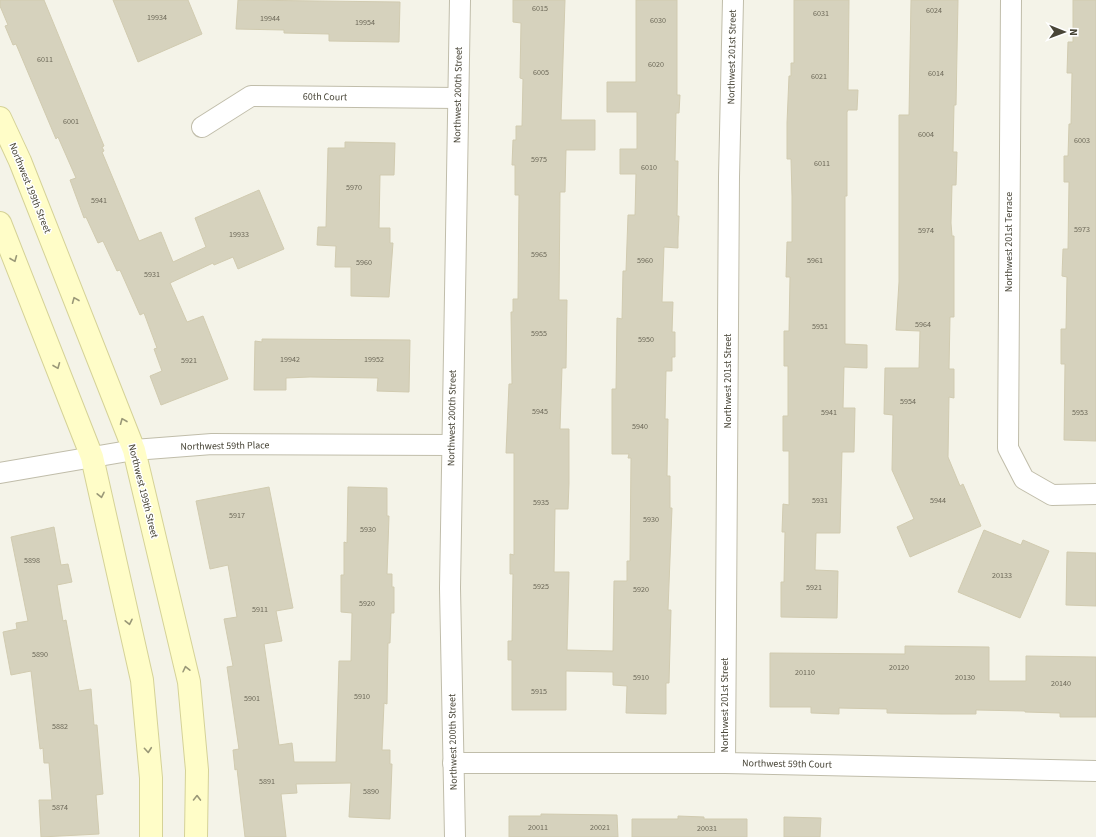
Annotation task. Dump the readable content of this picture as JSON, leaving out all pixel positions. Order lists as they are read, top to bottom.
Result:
{
  "streets": {
    "street": [
      "Northwest 201st Street",
      "Northwest 200th Street",
      "60th Court",
      "Northwest 199th Street",
      "Northwest 201st Terrace",
      "Northwest 59th Place",
      "Northwest 59th Court"
    ]
  },
  "crossings": [
    ["Northwest 201st Street", "Northwest 59th Court"],
    ["Northwest 200th Street", "60th Court"],
    ["Northwest 200th Street", "Northwest 59th Place"],
    ["Northwest 200th Street", "Northwest 59th Court"],
    ["Northwest 199th Street", "Northwest 59th Place"]
  ],
  "house_numbers": [
    "6015",
    "6024",
    "6031",
    "19934",
    "19944",
    "6030",
    "19954",
    "6011",
    "6020",
    "6005",
    "6014",
    "6021",
    "6001",
    "6004",
    "6003",
    "5975",
    "6011",
    "6010",
    "5970",
    "5941",
    "5973",
    "5974",
    "19933",
    "5965",
    "5960",
    "5961",
    "5960",
    "5931",
    "5964",
    "5951",
    "5955",
    "5950",
    "19942",
    "19952",
    "5921",
    "5954",
    "5945",
    "5941",
    "5953",
    "5940",
    "5931",
    "5944",
    "5935",
    "5917",
    "5930",
    "5930",
    "5898",
    "20133",
    "5925",
    "5921",
    "5920",
    "5920",
    "5911",
    "5890",
    "20120",
    "20110",
    "5910",
    "20130",
    "20140",
    "5915",
    "5910",
    "5901",
    "5882",
    "5891",
    "5890",
    "5874",
    "20011",
    "20021",
    "20031"
  ],
  "north": "right"
}
